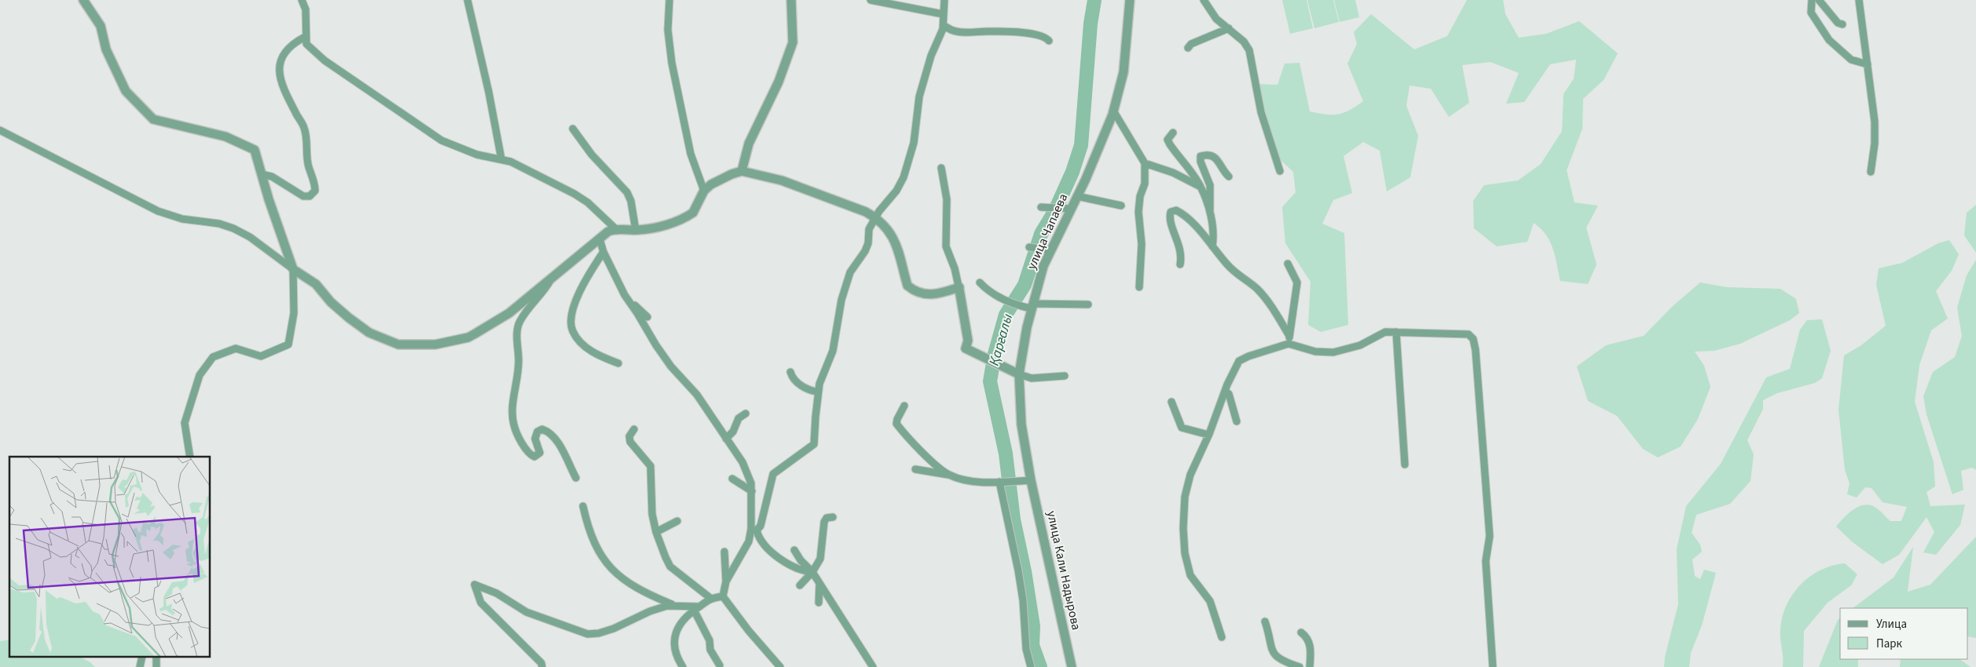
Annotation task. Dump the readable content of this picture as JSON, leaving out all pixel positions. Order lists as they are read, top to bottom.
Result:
{
  "streets": {
    "street": ["улица Чапаева", "улица Кали Надырова"]
  },
  "crossings": [
    ["улица Чапаева", "улица Кали Надырова"]
  ],
  "water": ["Қарғалы"],
  "legend": ["Улица", "Парк"]
}
